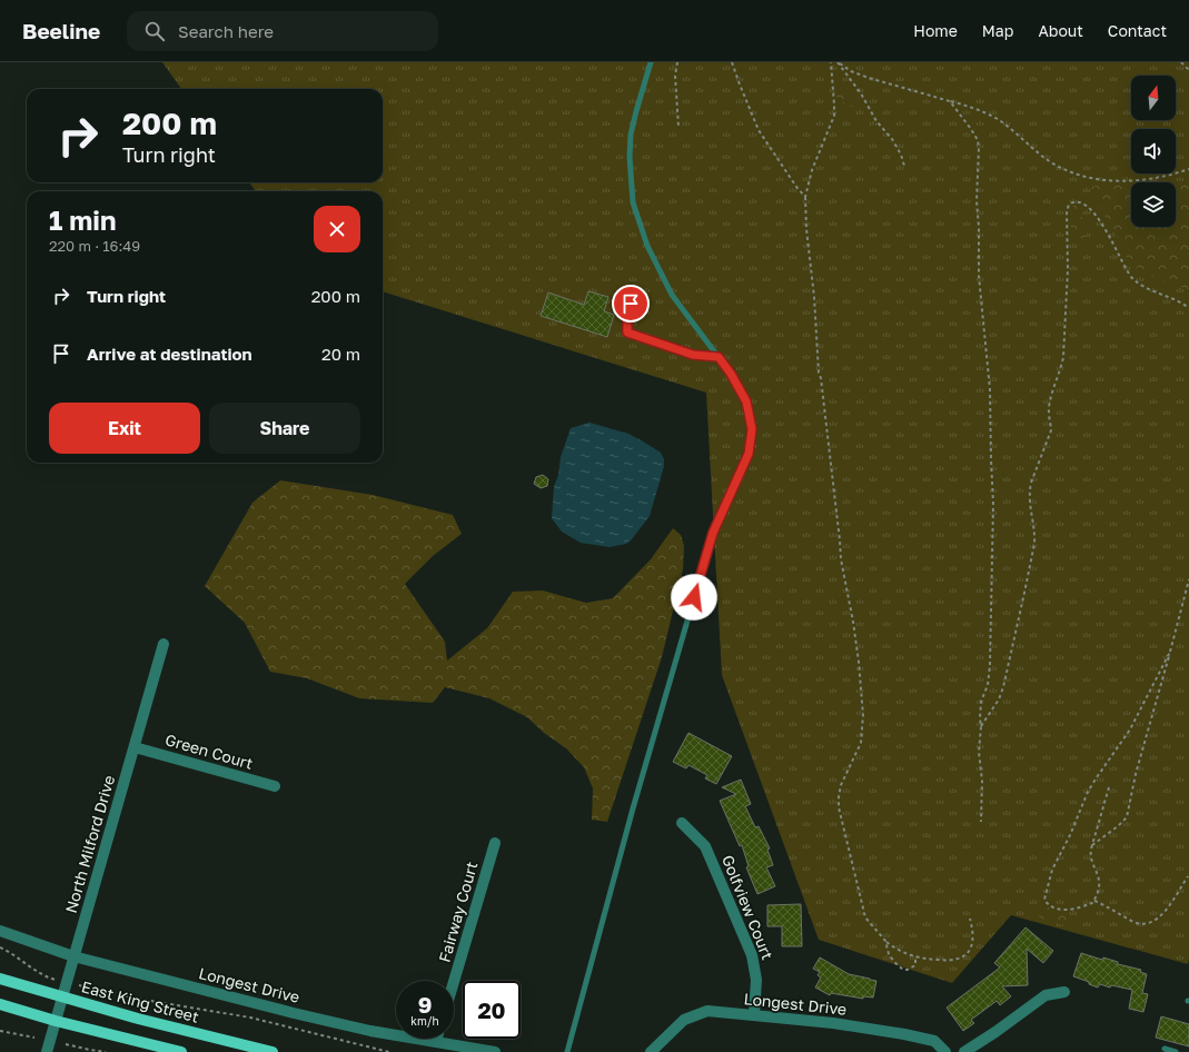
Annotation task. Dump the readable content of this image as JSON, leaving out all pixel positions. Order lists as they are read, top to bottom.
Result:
{
  "streets": {
    "main road": ["East King Street"],
    "street": [
      "Green Court",
      "North Milford Drive",
      "Golfview Court",
      "Fairway Court",
      "Longest Drive"
    ]
  },
  "crossings": [
    ["Green Court", "North Milford Drive"],
    ["North Milford Drive", "Longest Drive"],
    ["North Milford Drive", "East King Street"],
    ["Golfview Court", "Longest Drive"]
  ],
  "north": "top",
  "page": {
    "header": "Beeline",
    "search": "Search here",
    "nav": [
      "Home",
      "Map",
      "About",
      "Contact"
    ],
    "turn": ["200 m", "Turn right"],
    "heading": ["1 min", "220 m · 16:49"],
    "list": [
      {
        "name": "Turn right",
        "value": "200 m"
      },
      {
        "name": "Arrive at destination",
        "value": "20 m"
      }
    ],
    "buttons": ["Exit", "Share"],
    "speed": "9 km/h",
    "limit": "20"
  }
}
